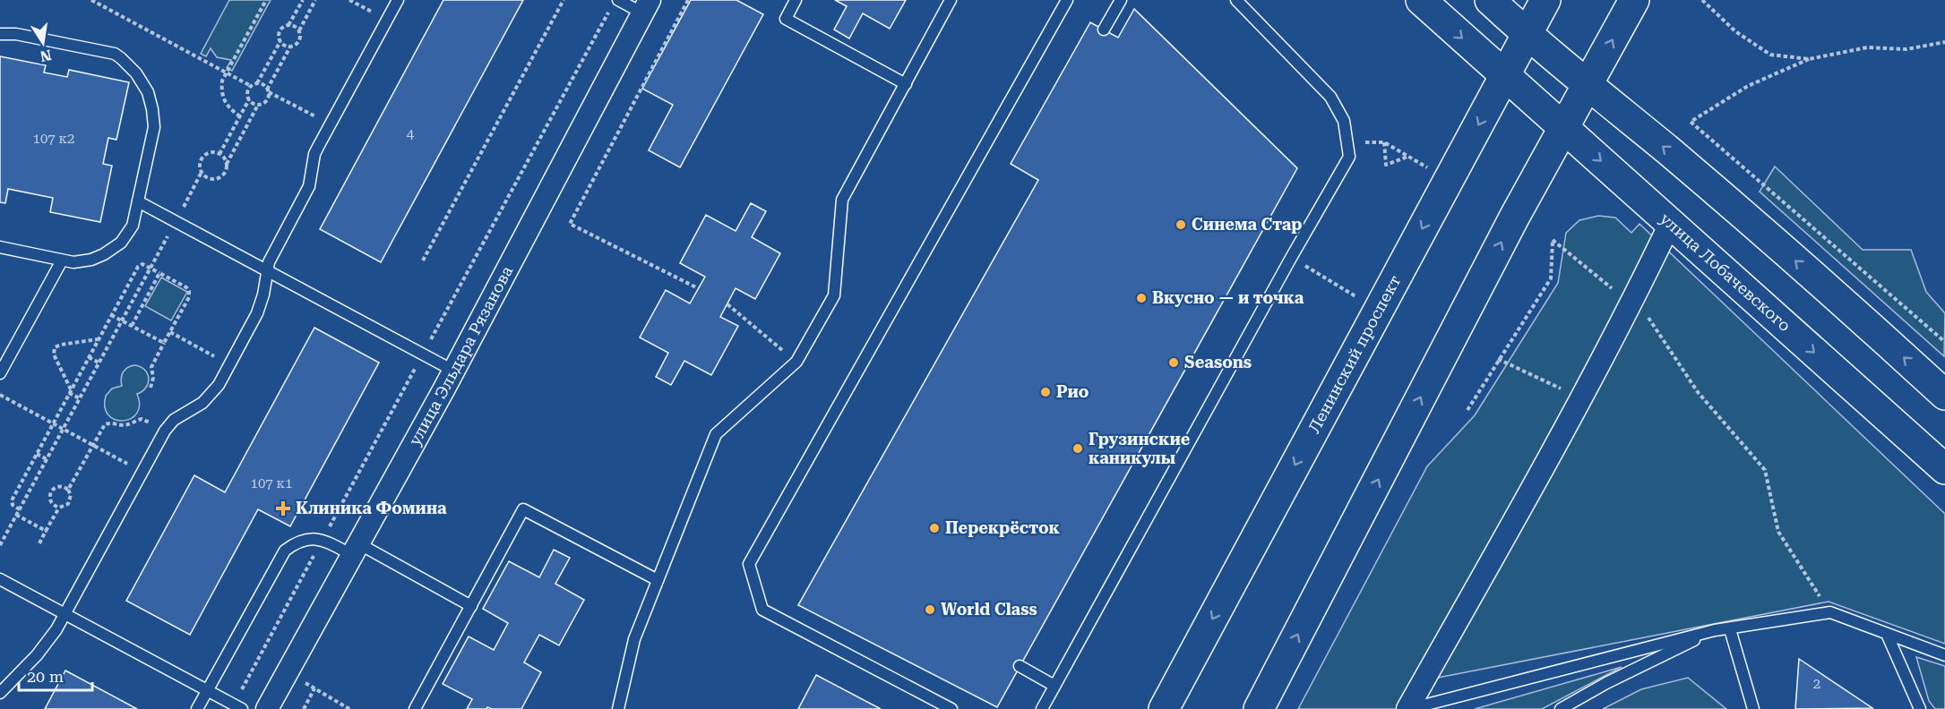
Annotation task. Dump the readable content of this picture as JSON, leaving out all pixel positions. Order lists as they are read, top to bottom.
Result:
{
  "streets": {
    "main road": ["улица Лобачевского", "Ленинский проспект"],
    "street": ["улица Эльдара Рязанова"]
  },
  "crossings": [
    ["улица Лобачевского", "Ленинский проспект"]
  ],
  "places": {
    "other": [
      "Синема Стар",
      "Вкусно — и точка",
      "Seasons",
      "Рио",
      "Грузинские каникулы",
      "Перекрёсток",
      "World Class"
    ],
    "health": ["Клиника Фомина"]
  },
  "house_numbers": [
    "4",
    "107 к2",
    "107 к1",
    "2"
  ],
  "scale_bar": "20 m",
  "north": "bottom"
}
